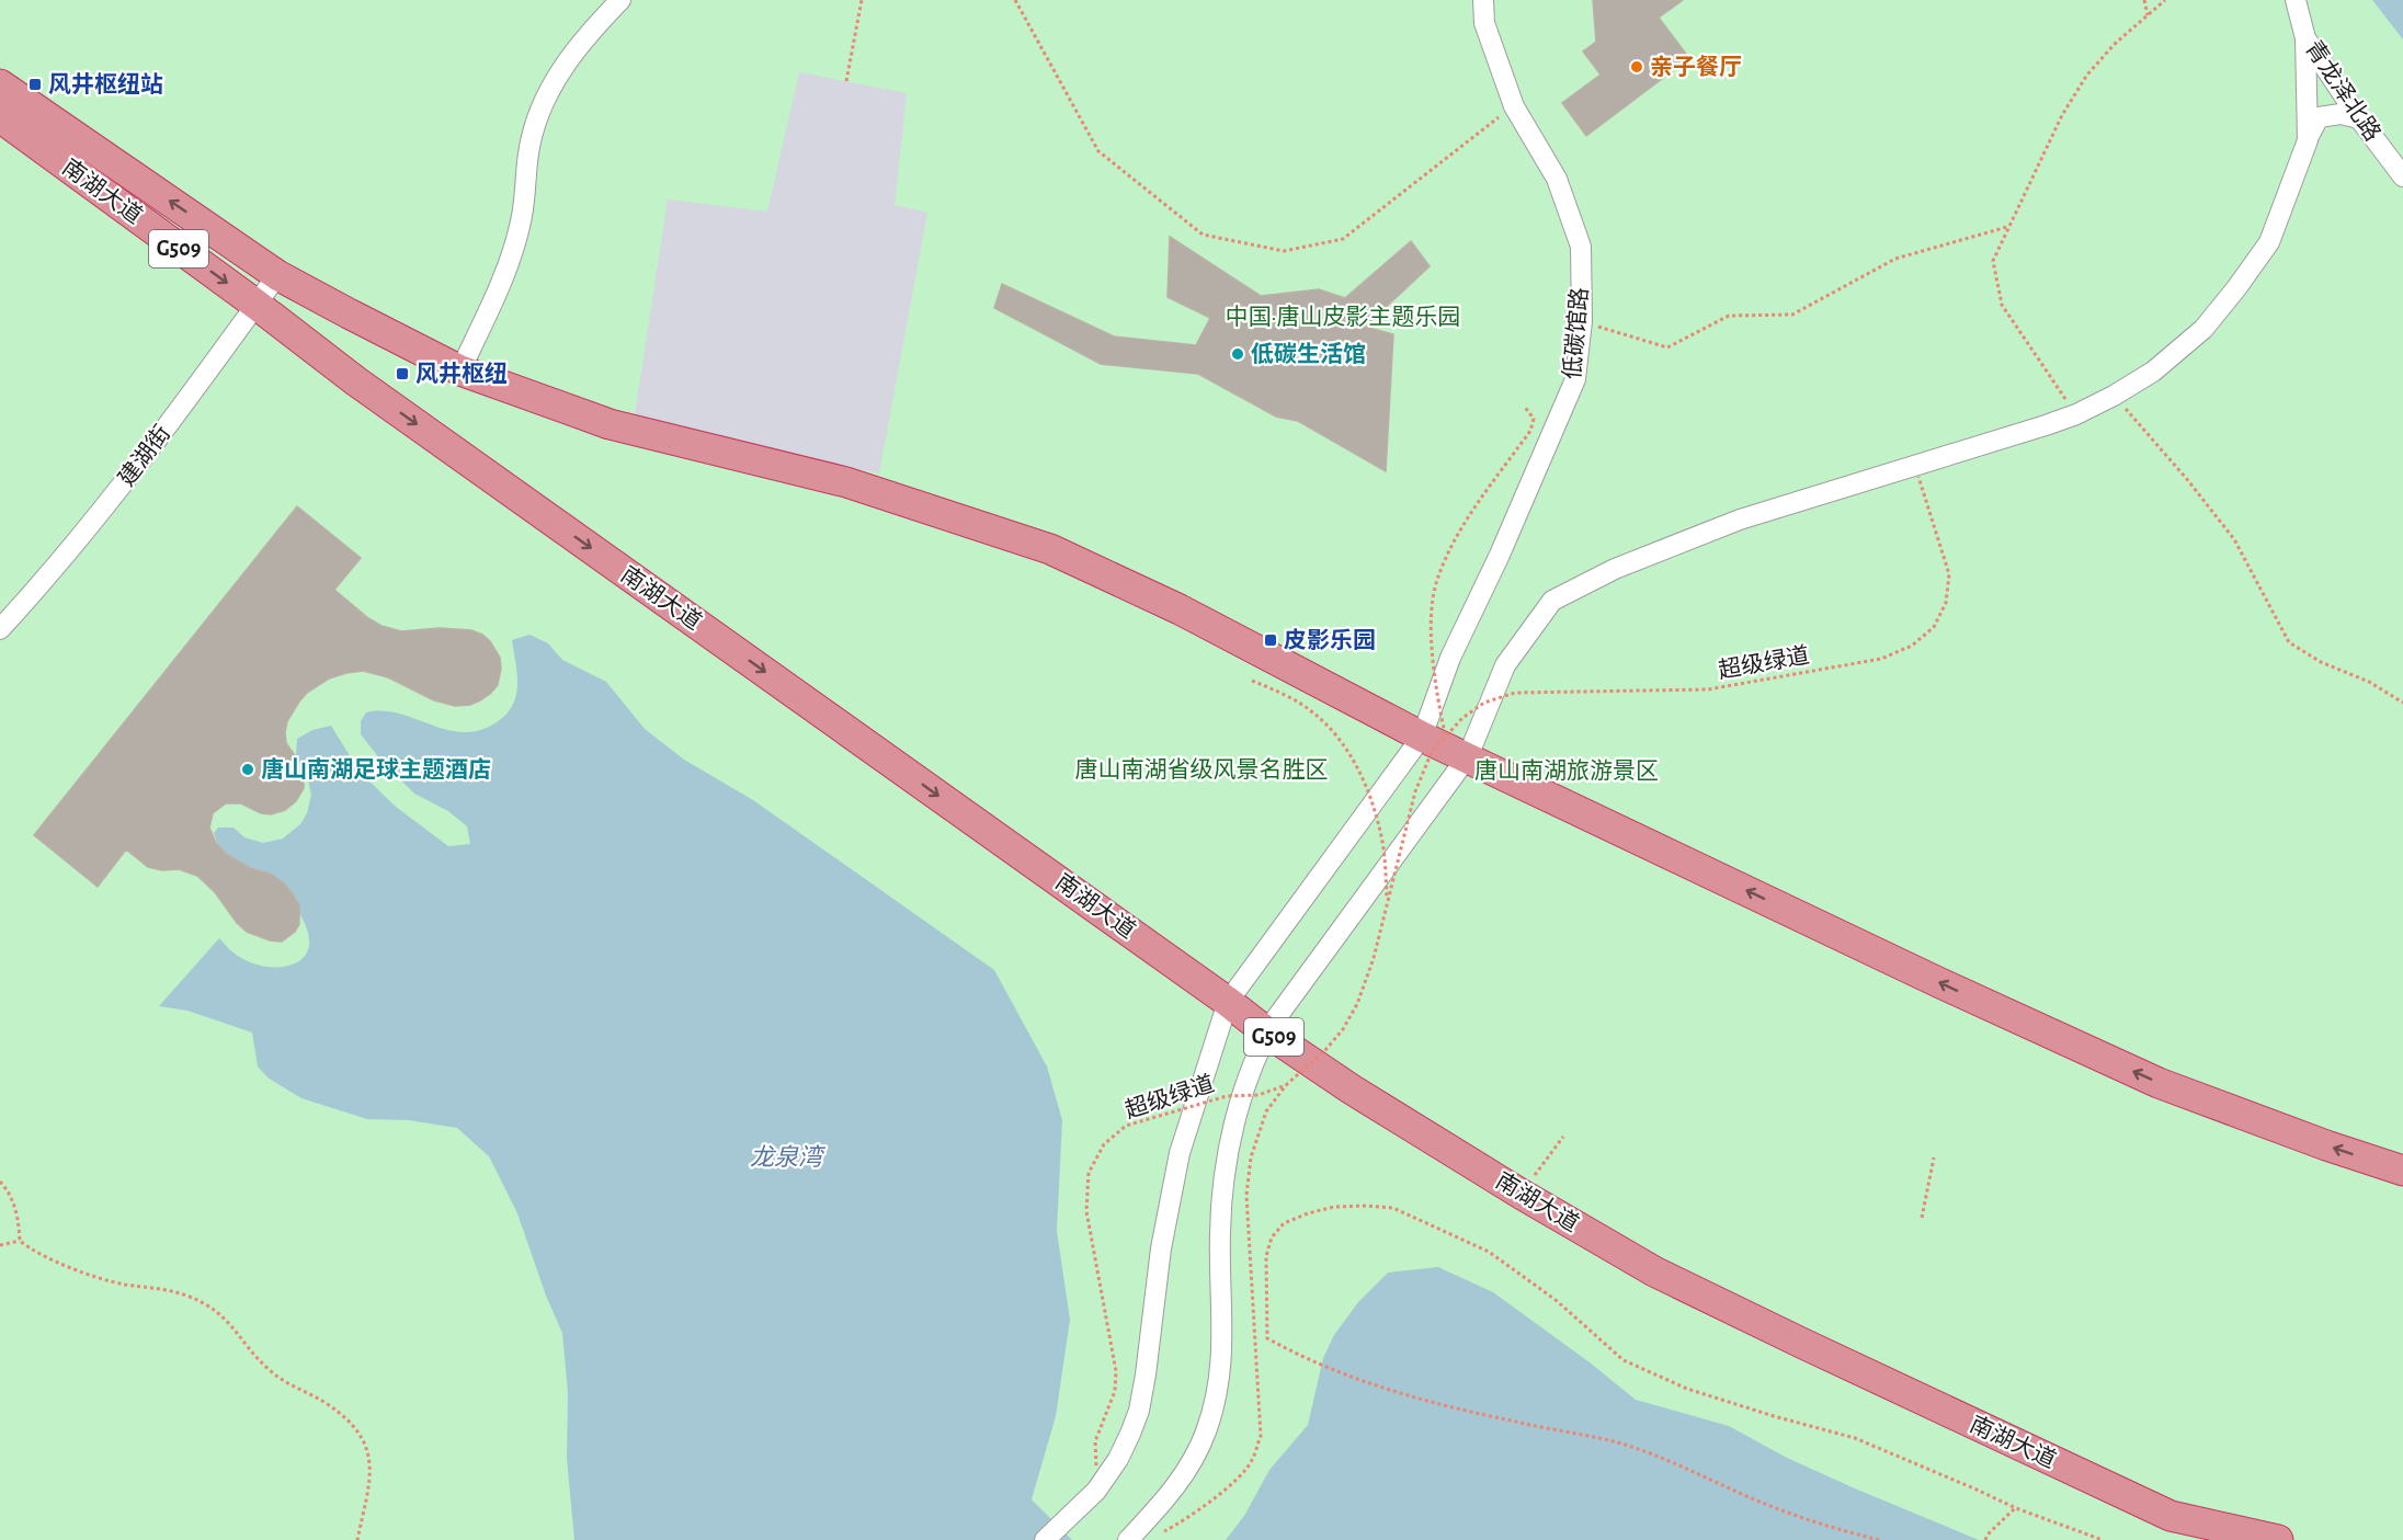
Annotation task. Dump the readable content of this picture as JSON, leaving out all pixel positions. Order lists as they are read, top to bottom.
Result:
{
  "streets": {
    "highway": ["南湖大道", "G509"],
    "street": ["青龙泽北路", "低碳馆路", "建湖街"],
    "path": ["超级绿道"]
  },
  "crossings": [
    ["南湖大道", "低碳馆路"],
    ["南湖大道", "建湖街"],
    ["南湖大道", "超级绿道"],
    ["低碳馆路", "超级绿道"]
  ],
  "water": ["龙泉湾"],
  "parks": ["中国·唐山皮影主题乐园", "唐山南湖省级风景名胜区", "唐山南湖旅游景区"],
  "places": {
    "other": ["亲子餐厅", "低碳生活馆", "唐山南湖足球主题酒店"],
    "transit": ["风井枢纽站", "风井枢纽", "皮影乐园"]
  }
}
